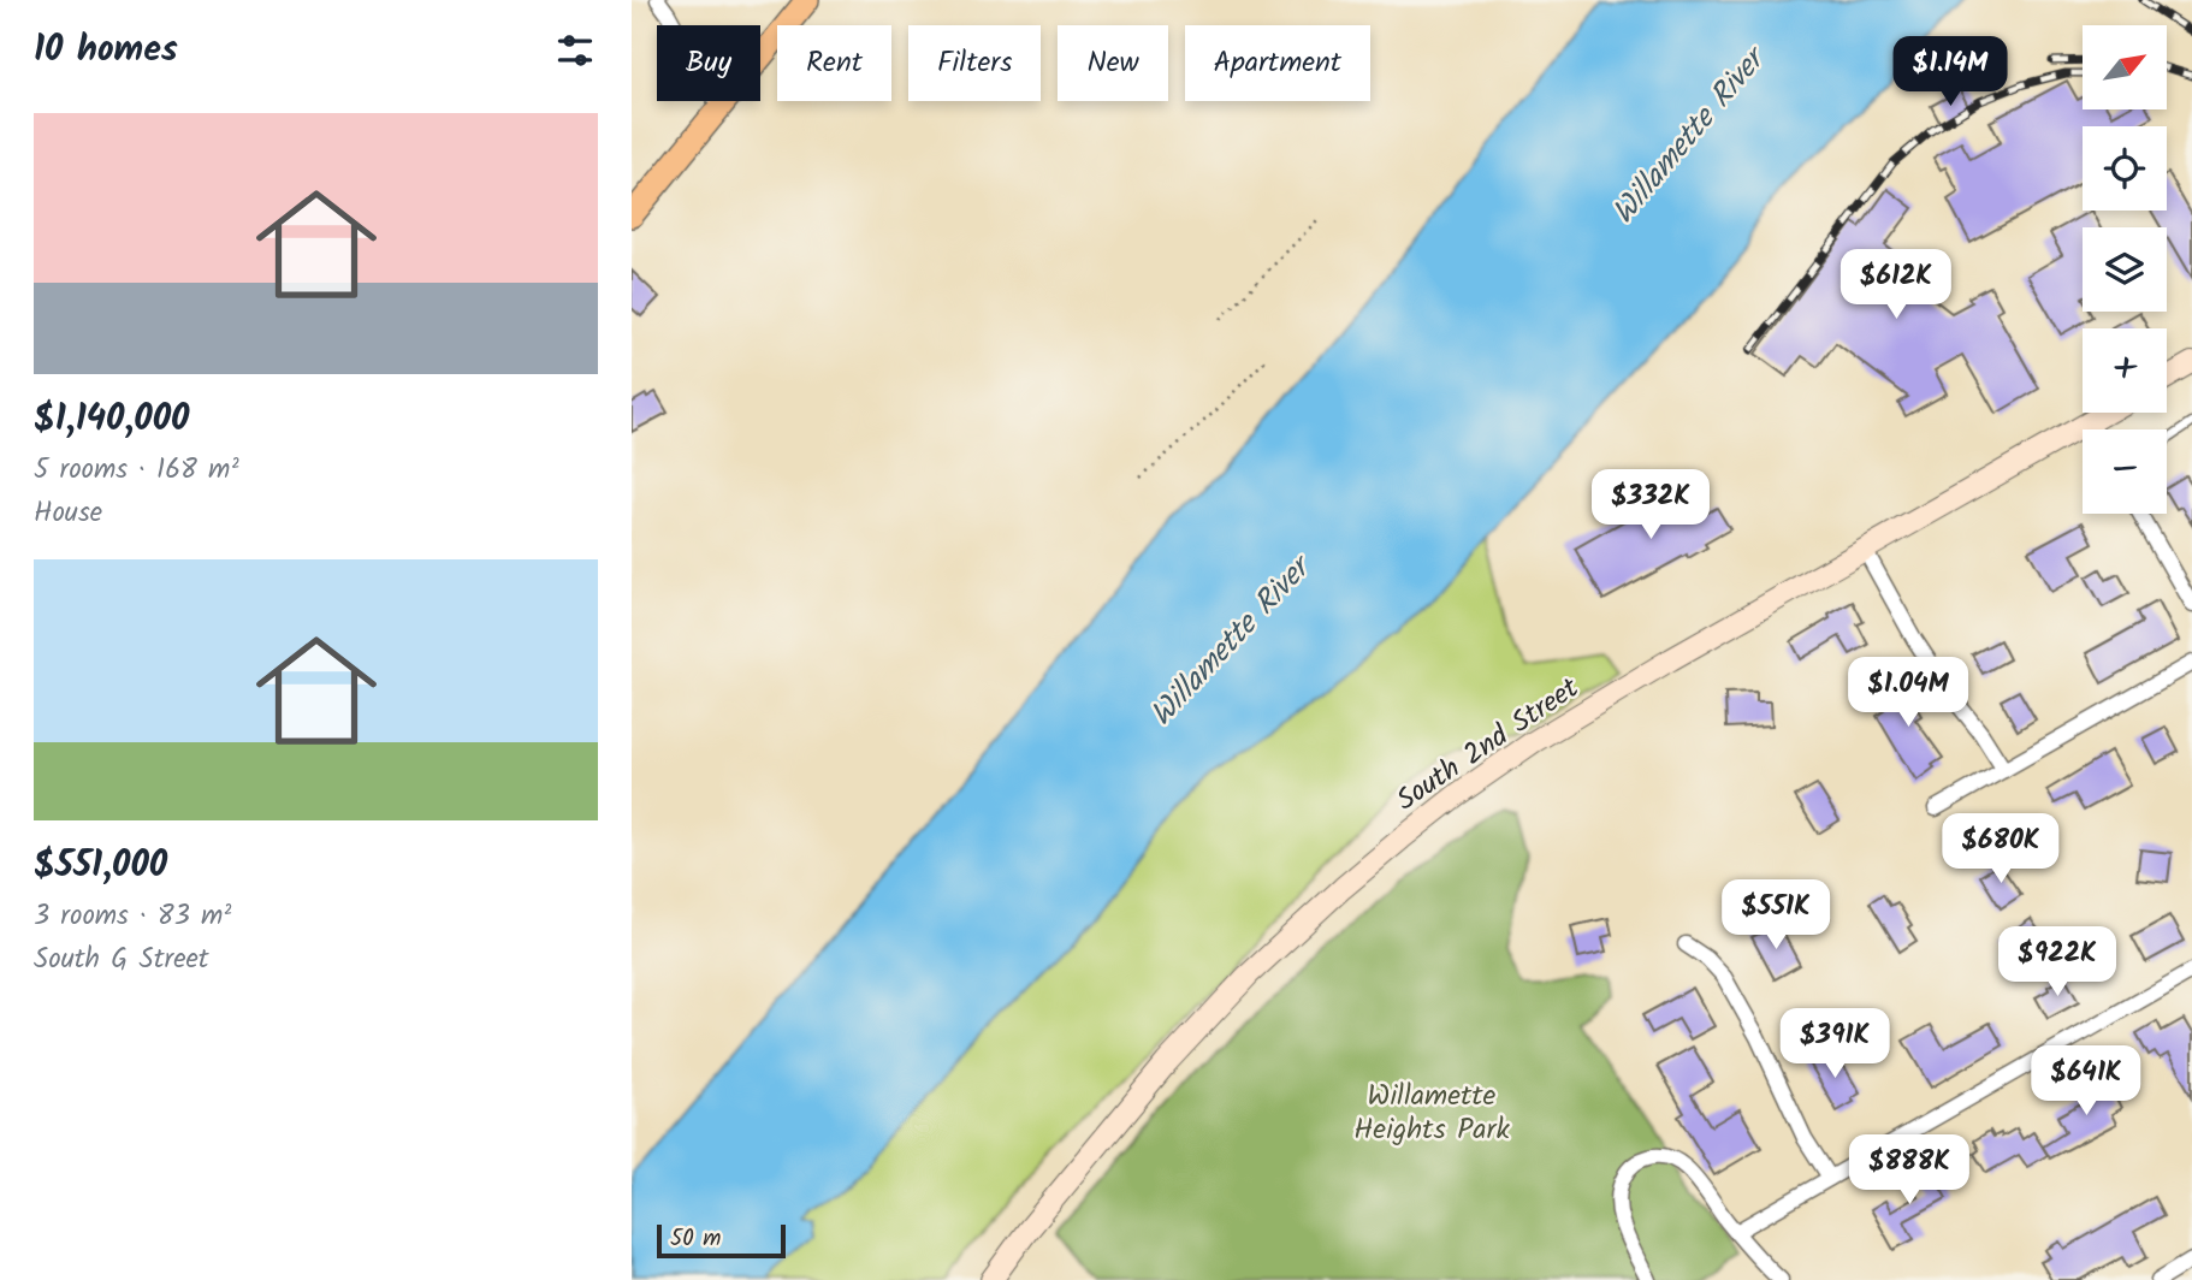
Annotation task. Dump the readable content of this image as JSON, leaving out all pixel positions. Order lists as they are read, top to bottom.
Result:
{
  "streets": {
    "street": ["South 2nd Street"]
  },
  "water": ["Willamette River"],
  "parks": ["Willamette Heights Park"],
  "scale_bar": "50 m",
  "north": "top right",
  "page": {
    "heading": "10 homes",
    "map_buttons": ["+", "−"],
    "chip": [
      "Buy",
      "Rent",
      "Filters",
      "New",
      "Apartment"
    ],
    "price": [
      "$1.14M",
      "$612K",
      "$332K",
      "$1.04M",
      "$680K",
      "$551K",
      "$922K",
      "$391K",
      "$641K",
      "$888K"
    ],
    "list": [
      {
        "name": "$1,140,000",
        "note": "5 rooms · 168 m² · House"
      },
      {
        "name": "$551,000",
        "note": "3 rooms · 83 m² · South G Street"
      }
    ],
    "scale": "50 m"
  }
}
